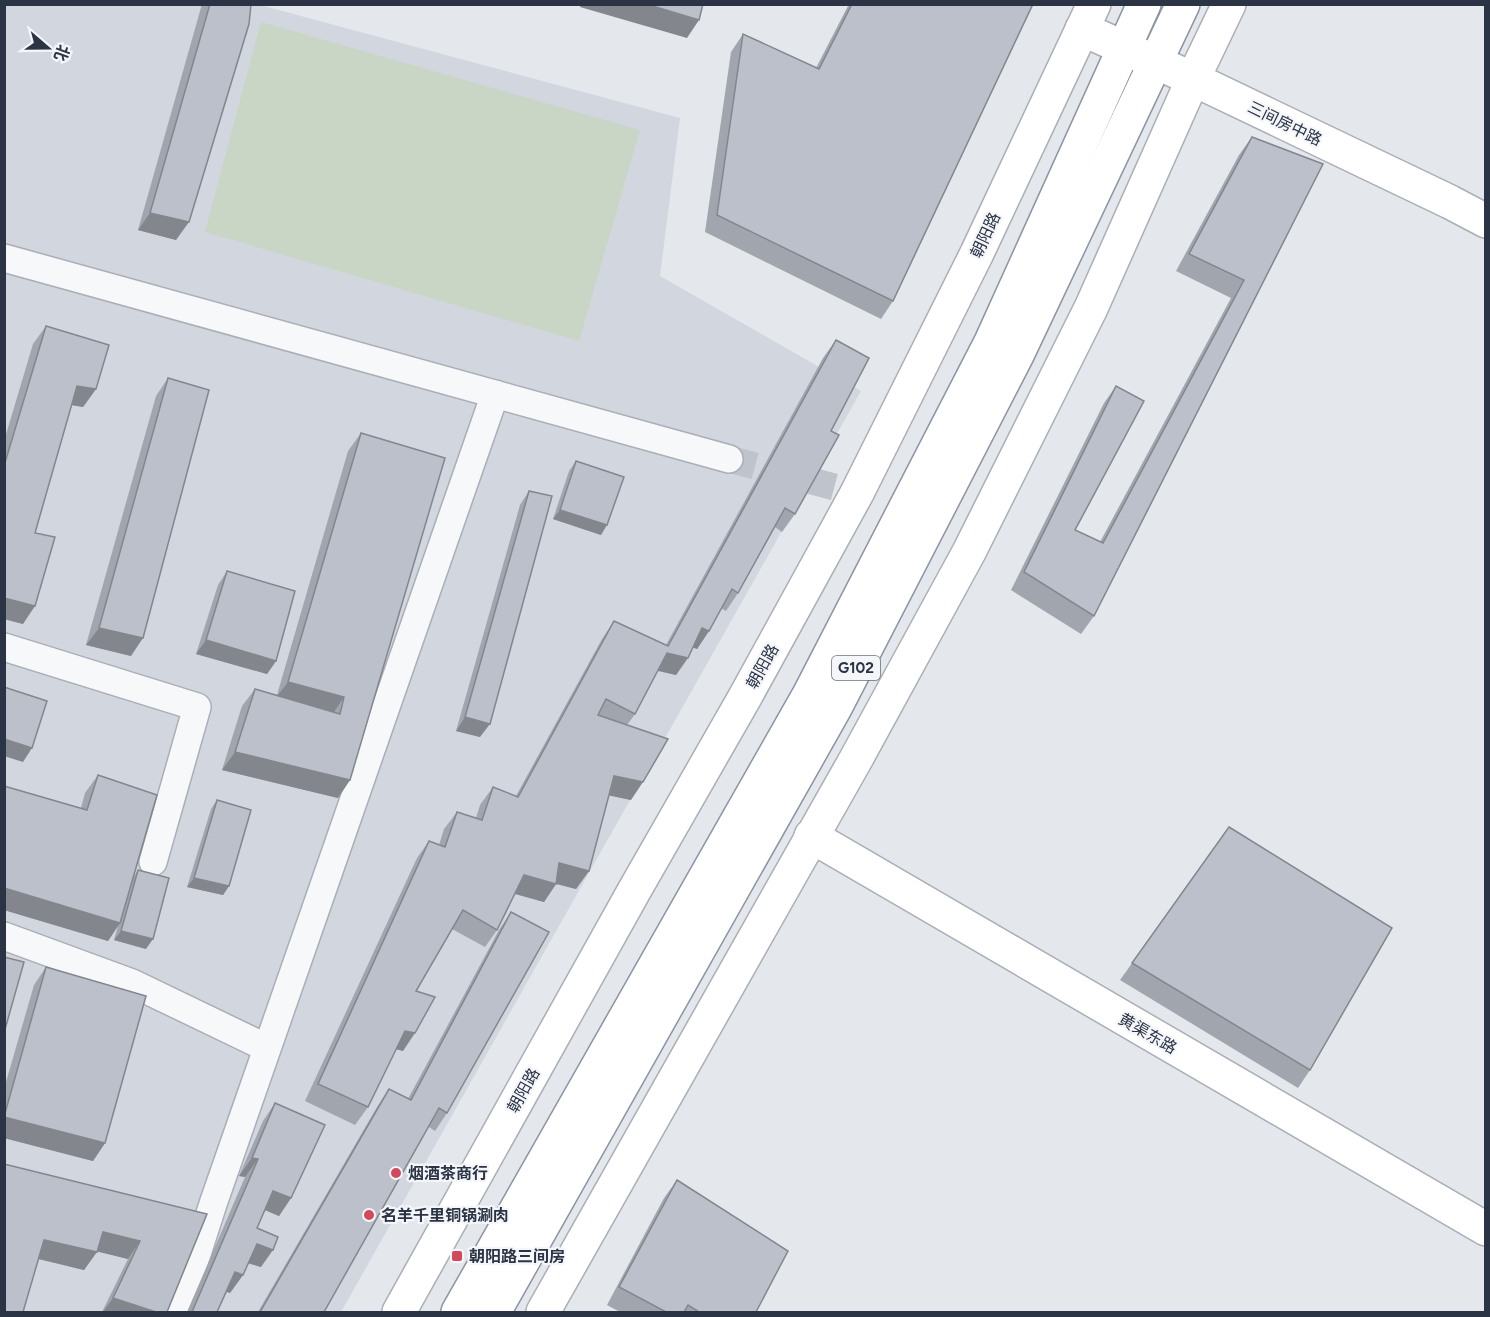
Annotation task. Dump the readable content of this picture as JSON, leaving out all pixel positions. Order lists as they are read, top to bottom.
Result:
{
  "streets": {
    "main road": [
      "三间房中路",
      "朝阳路",
      "G102",
      "黄渠东路"
    ]
  },
  "crossings": [
    ["三间房中路", "朝阳路"],
    ["三间房中路", "G102"]
  ],
  "places": {
    "other": ["烟酒茶商行", "名羊千里铜锅涮肉"],
    "transit": ["朝阳路三间房"]
  },
  "north": "right"
}
